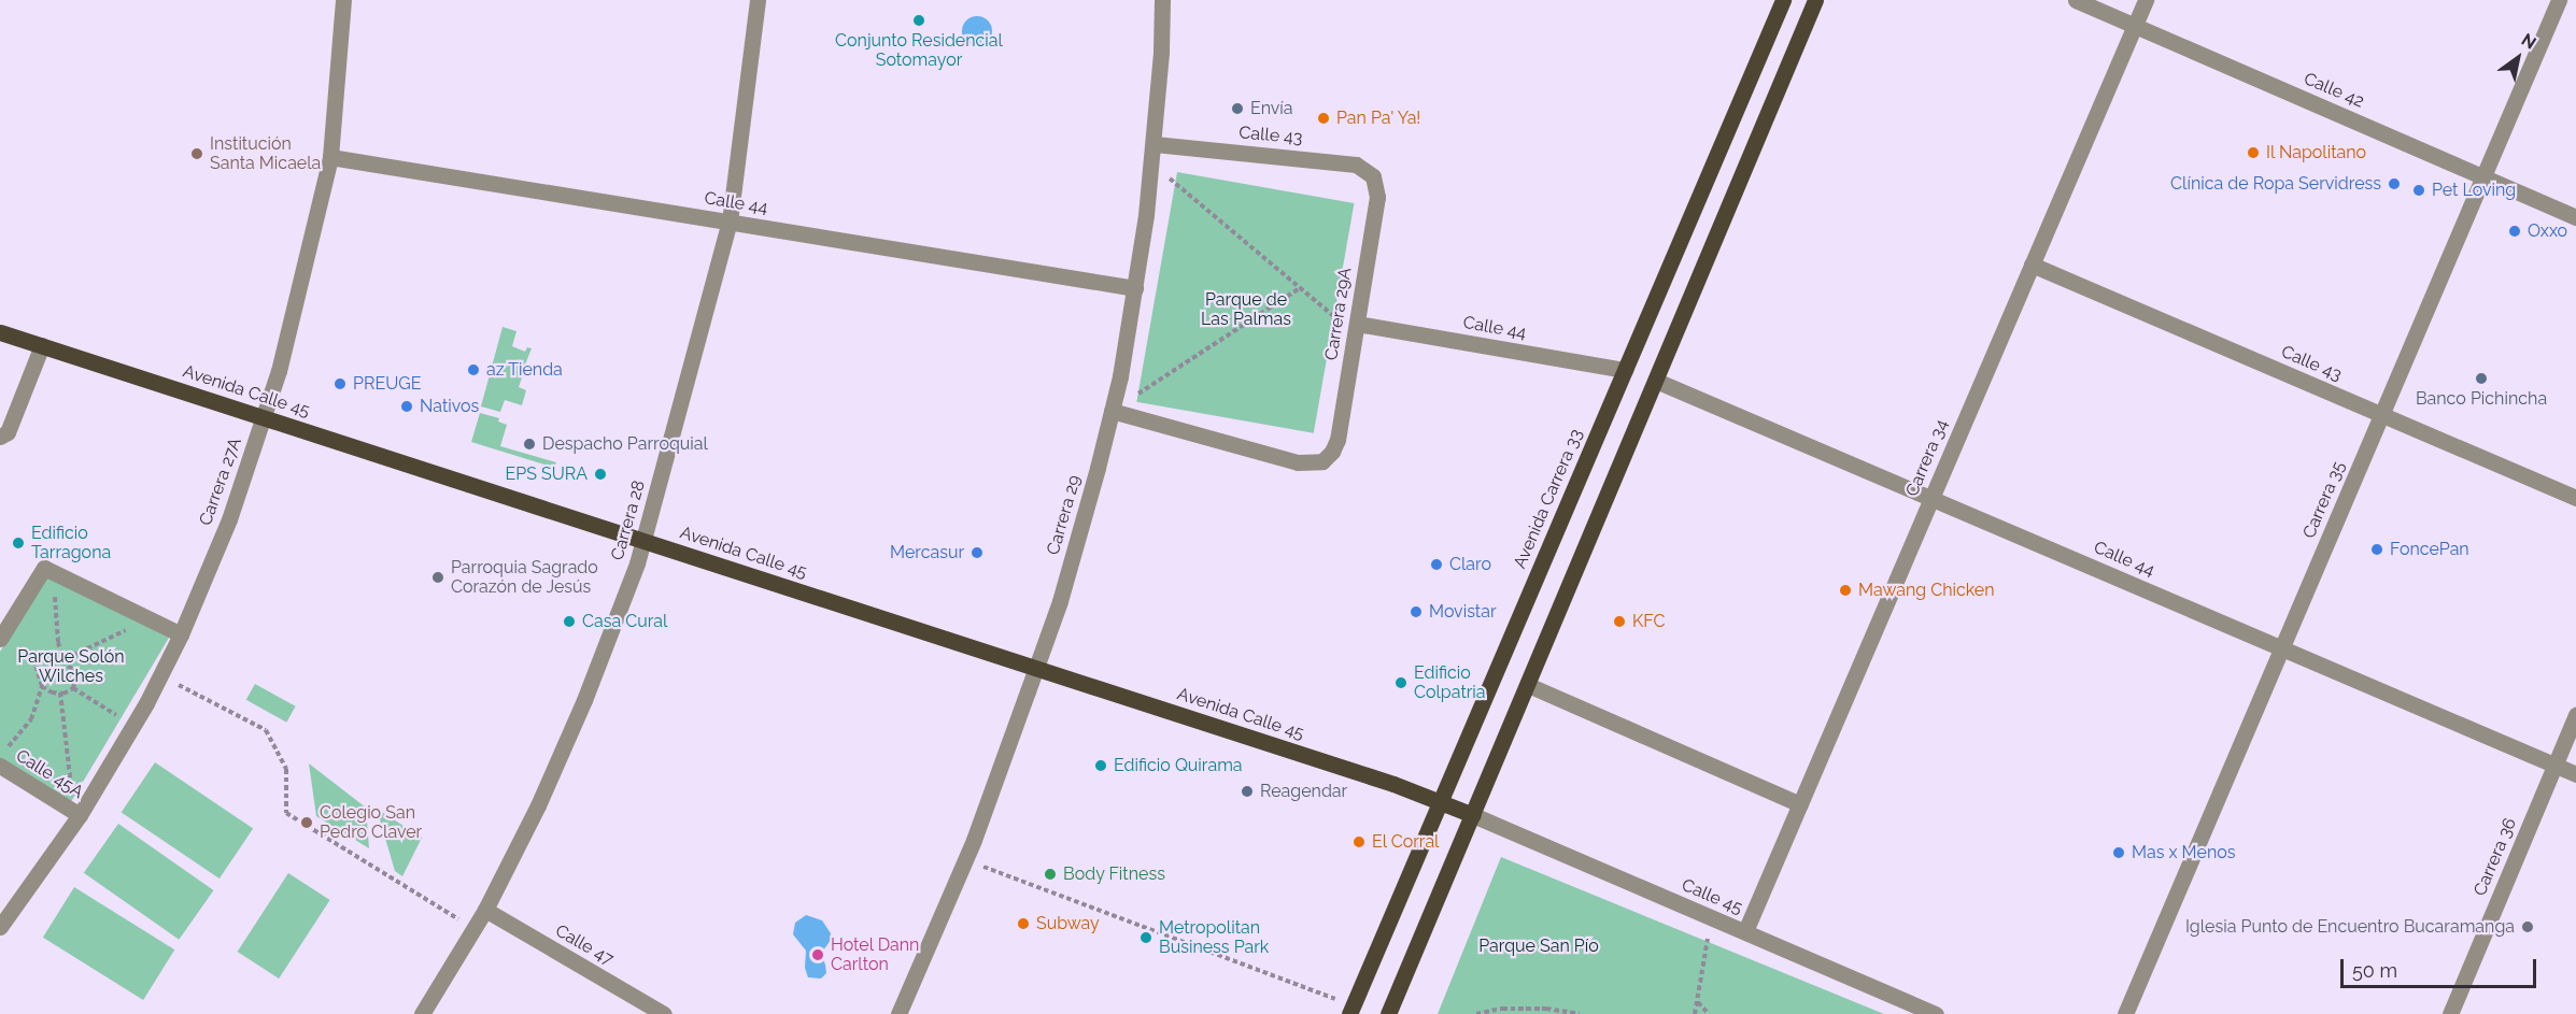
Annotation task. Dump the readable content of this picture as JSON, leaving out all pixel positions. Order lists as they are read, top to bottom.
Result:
{
  "streets": {
    "main road": ["Avenida Calle 45", "Avenida Carrera 33"],
    "street": [
      "Calle 42",
      "Calle 43",
      "Calle 44",
      "Carrera 29A",
      "Carrera 34",
      "Carrera 27A",
      "Carrera 35",
      "Carrera 29",
      "Carrera 28",
      "Calle 45A",
      "Carrera 36",
      "Calle 45",
      "Calle 47"
    ]
  },
  "crossings": [
    ["Calle 42", "Carrera 34"],
    ["Calle 42", "Carrera 35"],
    ["Calle 43", "Carrera 29A"],
    ["Calle 43", "Carrera 34"],
    ["Calle 43", "Carrera 35"],
    ["Calle 43", "Carrera 29"],
    ["Calle 44", "Carrera 29A"],
    ["Calle 44", "Carrera 34"],
    ["Calle 44", "Carrera 27A"],
    ["Calle 44", "Avenida Carrera 33"],
    ["Calle 44", "Carrera 35"],
    ["Calle 44", "Carrera 29"],
    ["Calle 44", "Carrera 28"],
    ["Calle 44", "Carrera 36"],
    ["Carrera 29A", "Carrera 29"],
    ["Avenida Calle 45", "Carrera 27A"],
    ["Avenida Calle 45", "Avenida Carrera 33"],
    ["Avenida Calle 45", "Carrera 29"],
    ["Avenida Calle 45", "Carrera 28"],
    ["Avenida Calle 45", "Calle 45"],
    ["Carrera 34", "Calle 45"],
    ["Carrera 27A", "Calle 45A"],
    ["Carrera 28", "Calle 47"]
  ],
  "parks": ["Parque de Las Palmas", "Parque Solón Wilches", "Parque San Pío"],
  "places": [
    "Conjunto Residencial Sotomayor",
    "Envía",
    "Pan Pa' Ya!",
    "Il Napolitano",
    "Institución Santa Micaela",
    "Clínica de Ropa Servidress",
    "Pet Loving",
    "Oxxo",
    "az Tienda",
    "Banco Pichincha",
    "PREUGE",
    "Nativos",
    "Despacho Parroquial",
    "EPS SURA",
    "Edificio Tarragona",
    "FoncePan",
    "Mercasur",
    "Claro",
    "Parroquia Sagrado Corazón de Jesús",
    "Mawang Chicken",
    "Movistar",
    "Casa Cural",
    "KFC",
    "Edificio Colpatria",
    "Edificio Quirama",
    "Reagendar",
    "Colegio San Pedro Claver",
    "El Corral",
    "Mas x Menos",
    "Body Fitness",
    "Subway",
    "Iglesia Punto de Encuentro Bucaramanga",
    "Metropolitan Business Park",
    "Hotel Dann Carlton"
  ],
  "scale_bar": "50 m",
  "north": "top right"
}
